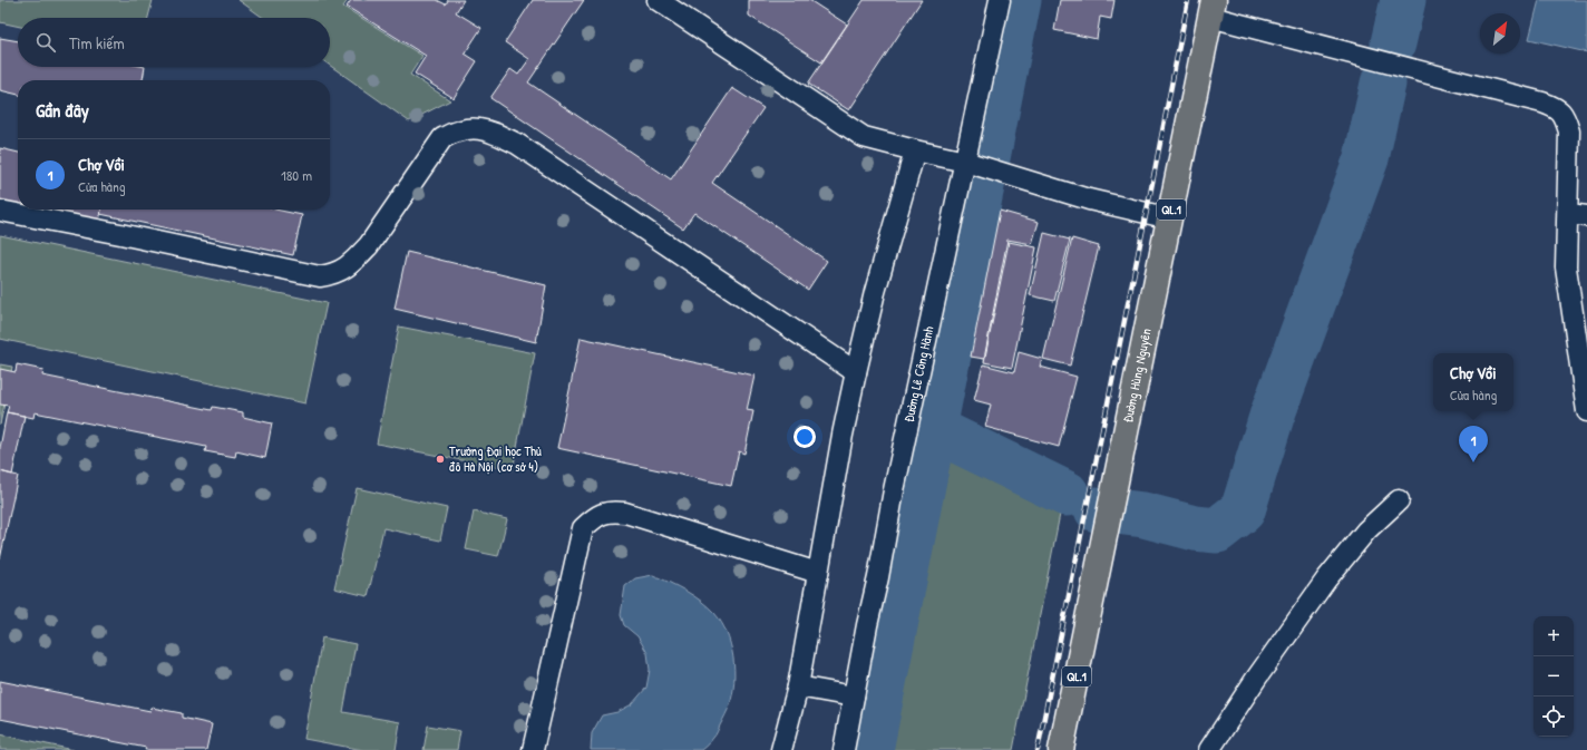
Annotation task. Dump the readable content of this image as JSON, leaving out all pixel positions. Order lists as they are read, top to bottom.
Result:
{
  "streets": {
    "highway": ["QL.1", "Đường Hùng Nguyên"],
    "street": ["Đường Lê Công Hành"]
  },
  "places": ["Trường Đại học Thủ đô Hà Nội (cơ sở 4)"],
  "north": "top right",
  "page": {
    "search": "Tìm kiếm",
    "heading": "Gần đây",
    "list": [
      {
        "mark": "1",
        "name": "Chợ Vồi",
        "note": "Cửa hàng",
        "value": "180 m"
      }
    ],
    "popup": ["Chợ Vồi", "Cửa hàng"],
    "pins": "1",
    "map_buttons": ["+", "−"]
  }
}
